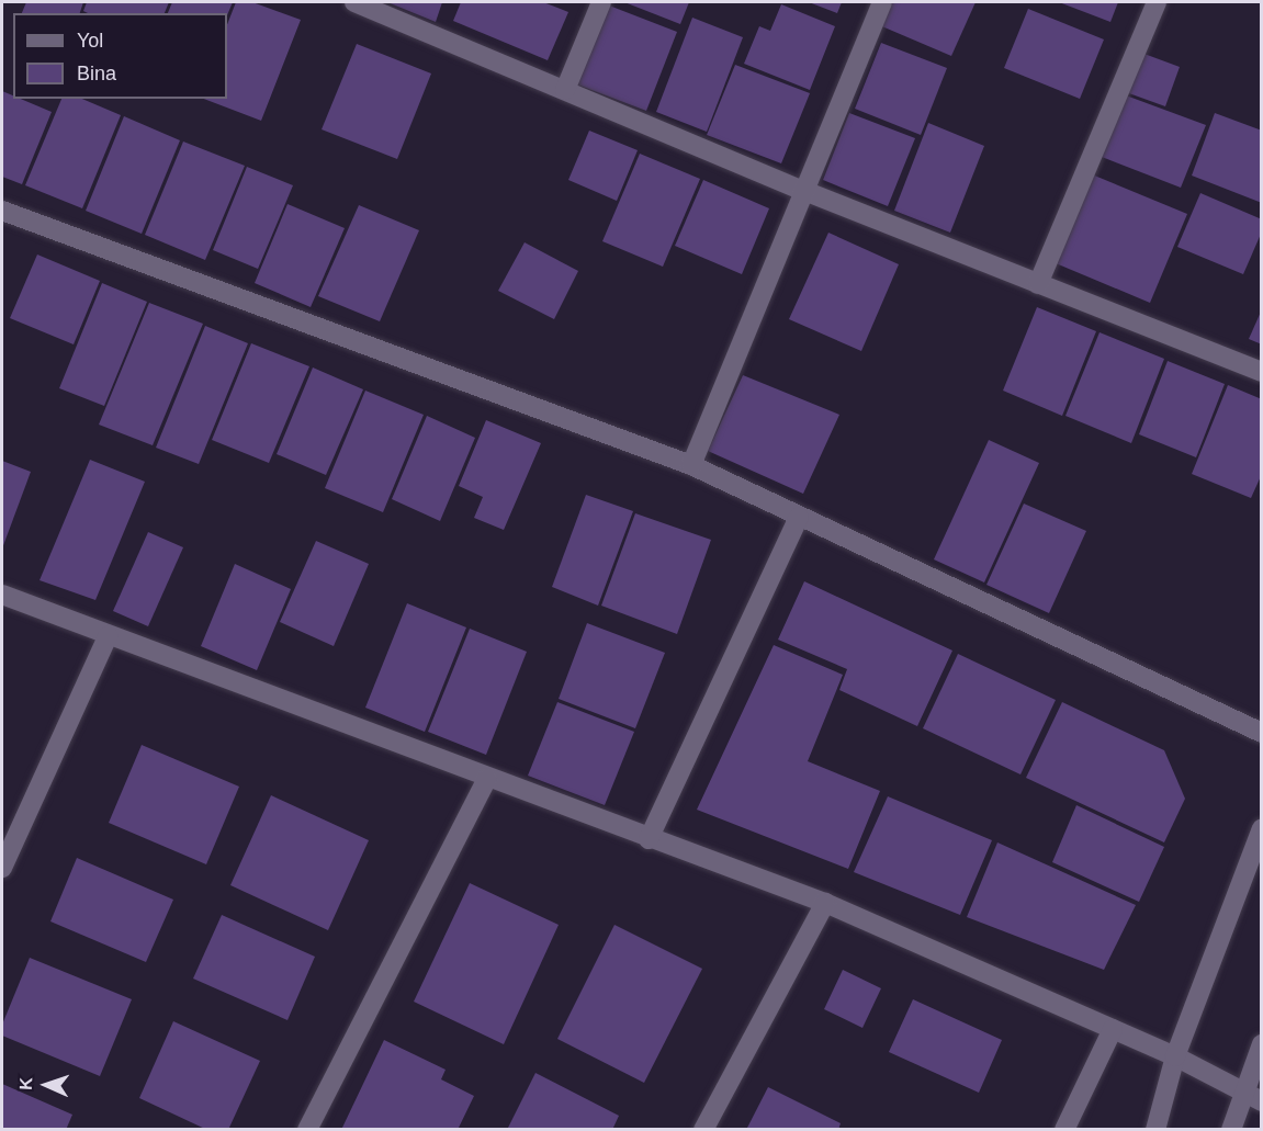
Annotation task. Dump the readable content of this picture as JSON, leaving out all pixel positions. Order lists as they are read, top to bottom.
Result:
{
  "legend": ["Yol", "Bina"],
  "north": "left"
}
